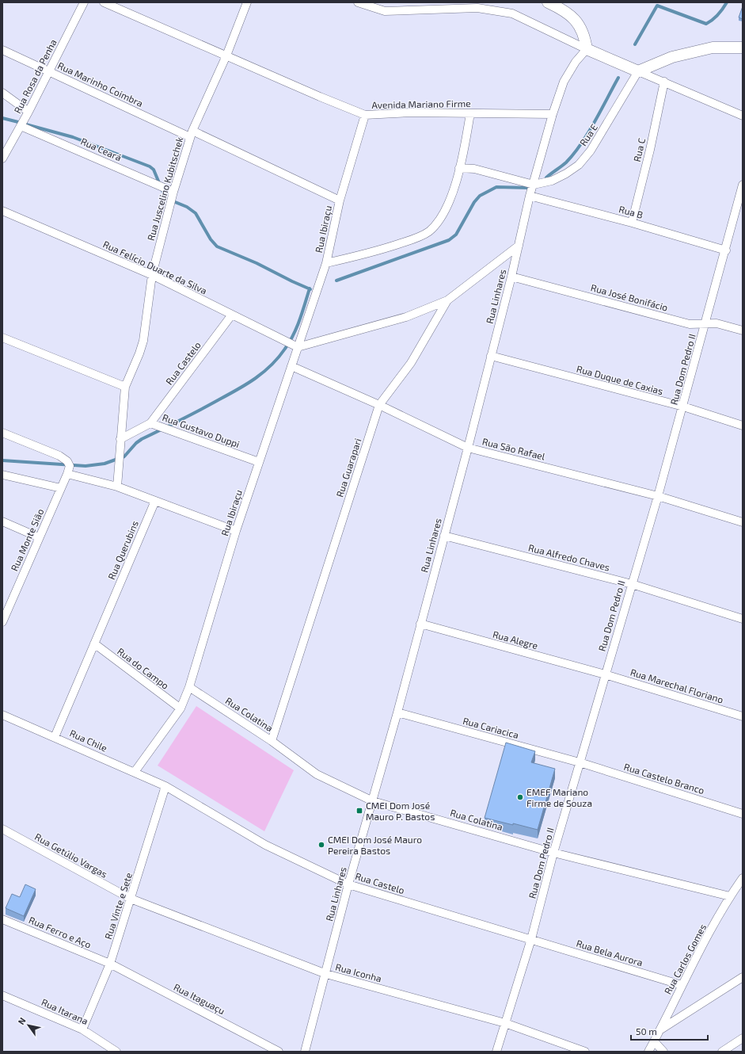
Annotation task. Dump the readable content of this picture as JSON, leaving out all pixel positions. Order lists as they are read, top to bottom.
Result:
{
  "streets": {
    "street": [
      "Rua Rosa da Penha",
      "Rua Marinho Coimbra",
      "Avenida Mariano Firme",
      "Rua E",
      "Rua Ceará",
      "Rua C",
      "Rua Juscelino Kubitschek",
      "Rua B",
      "Rua Ibiraçu",
      "Rua Felício Duarte da Silva",
      "Rua Linhares",
      "Rua José Bonifácio",
      "Rua Castelo",
      "Rua Dom Pedro II",
      "Rua Duque de Caxias",
      "Rua Gustavo Duppi",
      "Rua São Rafael",
      "Rua Guarapari",
      "Rua Monte Sião",
      "Rua Querubins",
      "Rua Alfredo Chaves",
      "Rua Alegre",
      "Rua do Campo",
      "Rua Marechal Floriano",
      "Rua Colatina",
      "Rua Cariacica",
      "Rua Chile",
      "Rua Castelo Branco",
      "Rua Getúlio Vargas",
      "Rua Vinte e Sete",
      "Rua Ferro e Aço",
      "Rua Bela Aurora",
      "Rua Carlos Gomes",
      "Rua Iconha",
      "Rua Itaguaçu",
      "Rua Itarana"
    ]
  },
  "crossings": [
    ["Rua Rosa da Penha", "Rua Marinho Coimbra"],
    ["Rua Rosa da Penha", "Rua Ceará"],
    ["Rua Marinho Coimbra", "Rua Juscelino Kubitschek"],
    ["Rua Marinho Coimbra", "Rua Ibiraçu"],
    ["Avenida Mariano Firme", "Rua Juscelino Kubitschek"],
    ["Avenida Mariano Firme", "Rua Ibiraçu"],
    ["Avenida Mariano Firme", "Rua Linhares"],
    ["Rua E", "Rua Linhares"],
    ["Rua Ceará", "Rua Juscelino Kubitschek"],
    ["Rua C", "Rua B"],
    ["Rua Juscelino Kubitschek", "Rua Felício Duarte da Silva"],
    ["Rua B", "Rua Linhares"],
    ["Rua B", "Rua Dom Pedro II"],
    ["Rua Ibiraçu", "Rua Felício Duarte da Silva"],
    ["Rua Ibiraçu", "Rua Gustavo Duppi"],
    ["Rua Ibiraçu", "Rua São Rafael"],
    ["Rua Ibiraçu", "Rua Colatina"],
    ["Rua Felício Duarte da Silva", "Rua Castelo"],
    ["Rua Linhares", "Rua José Bonifácio"],
    ["Rua Linhares", "Rua Castelo"],
    ["Rua Linhares", "Rua Duque de Caxias"],
    ["Rua Linhares", "Rua São Rafael"],
    ["Rua Linhares", "Rua Guarapari"],
    ["Rua Linhares", "Rua Alfredo Chaves"],
    ["Rua Linhares", "Rua Alegre"],
    ["Rua Linhares", "Rua Colatina"],
    ["Rua Linhares", "Rua Cariacica"],
    ["Rua Linhares", "Rua Iconha"],
    ["Rua José Bonifácio", "Rua Dom Pedro II"],
    ["Rua Castelo", "Rua Dom Pedro II"],
    ["Rua Castelo", "Rua Gustavo Duppi"],
    ["Rua Castelo", "Rua Chile"],
    ["Rua Castelo", "Rua Vinte e Sete"],
    ["Rua Castelo", "Rua Bela Aurora"],
    ["Rua Dom Pedro II", "Rua Duque de Caxias"],
    ["Rua Dom Pedro II", "Rua São Rafael"],
    ["Rua Dom Pedro II", "Rua Alfredo Chaves"],
    ["Rua Dom Pedro II", "Rua Alegre"],
    ["Rua Dom Pedro II", "Rua Marechal Floriano"],
    ["Rua Dom Pedro II", "Rua Colatina"],
    ["Rua Dom Pedro II", "Rua Cariacica"],
    ["Rua Dom Pedro II", "Rua Castelo Branco"],
    ["Rua Dom Pedro II", "Rua Bela Aurora"],
    ["Rua Dom Pedro II", "Rua Iconha"],
    ["Rua São Rafael", "Rua Guarapari"],
    ["Rua Guarapari", "Rua Colatina"],
    ["Rua Querubins", "Rua do Campo"],
    ["Rua Querubins", "Rua Chile"],
    ["Rua Alegre", "Rua Marechal Floriano"],
    ["Rua Colatina", "Rua Carlos Gomes"],
    ["Rua Cariacica", "Rua Castelo Branco"],
    ["Rua Chile", "Rua Vinte e Sete"],
    ["Rua Getúlio Vargas", "Rua Vinte e Sete"],
    ["Rua Getúlio Vargas", "Rua Iconha"],
    ["Rua Vinte e Sete", "Rua Ferro e Aço"],
    ["Rua Vinte e Sete", "Rua Iconha"],
    ["Rua Vinte e Sete", "Rua Itaguaçu"],
    ["Rua Vinte e Sete", "Rua Itarana"],
    ["Rua Ferro e Aço", "Rua Itaguaçu"],
    ["Rua Bela Aurora", "Rua Carlos Gomes"]
  ],
  "places": {
    "other": ["EMEF Mariano Firme de Souza", "CMEI Dom José Mauro Pereira Bastos"],
    "transit": ["CMEI Dom José Mauro P. Bastos"]
  },
  "scale_bar": "50 m",
  "north": "top left"
}
